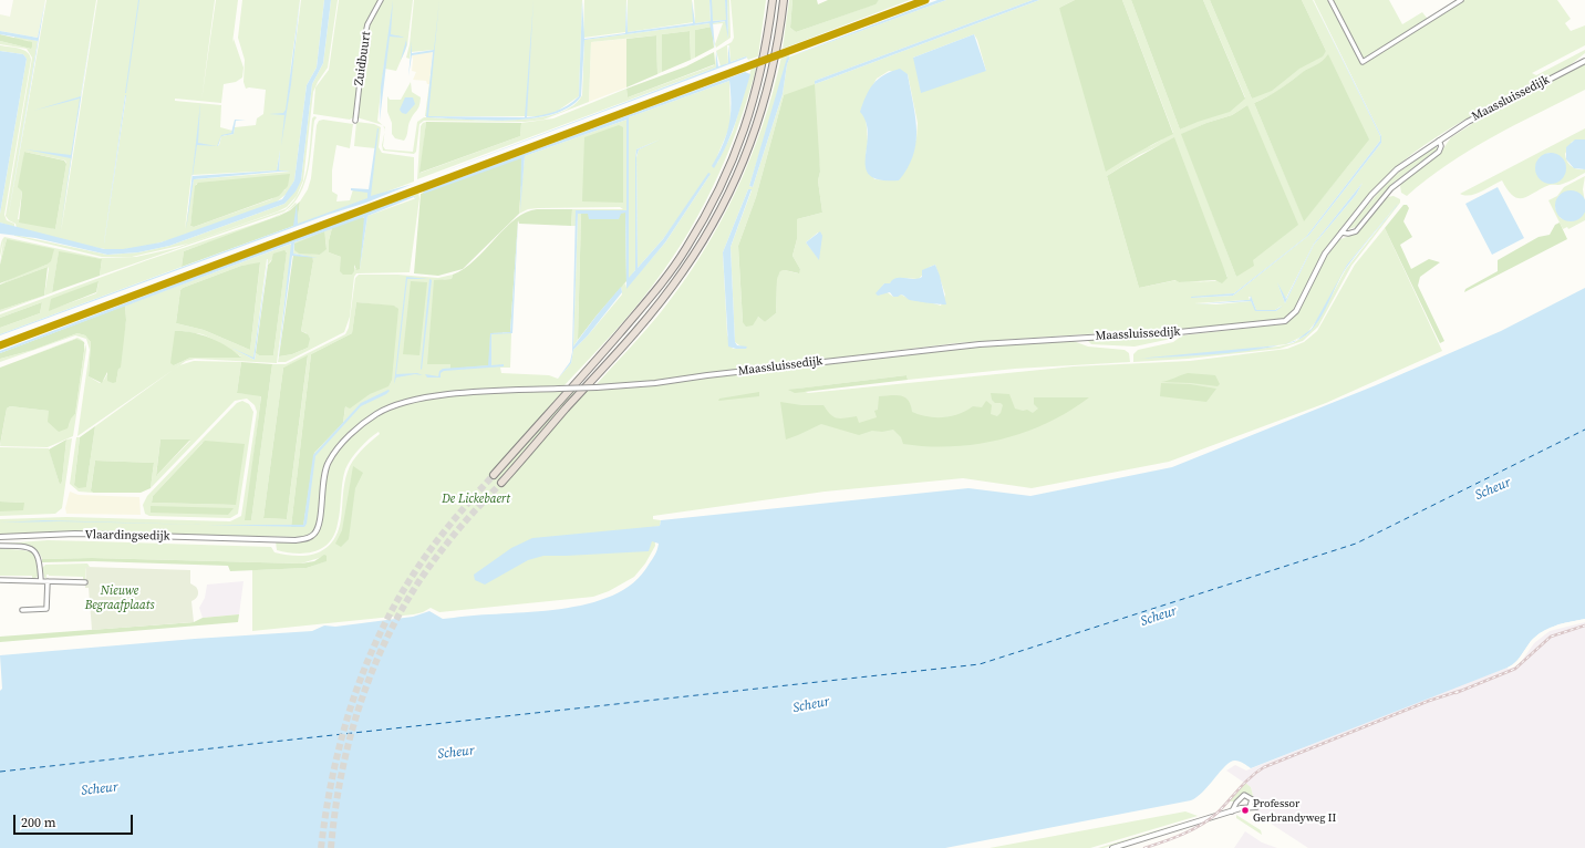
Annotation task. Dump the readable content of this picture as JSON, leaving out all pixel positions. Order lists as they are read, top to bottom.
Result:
{
  "streets": {
    "street": ["Zuidbuurt", "Maassluissedijk", "Vlaardingsedijk"]
  },
  "crossings": [
    ["Maassluissedijk", "Vlaardingsedijk"]
  ],
  "water": ["Scheur"],
  "parks": ["De Lickebaert", "Nieuwe Begraafplaats"],
  "places": ["Professor Gerbrandyweg II"],
  "scale_bar": "200 m"
}
